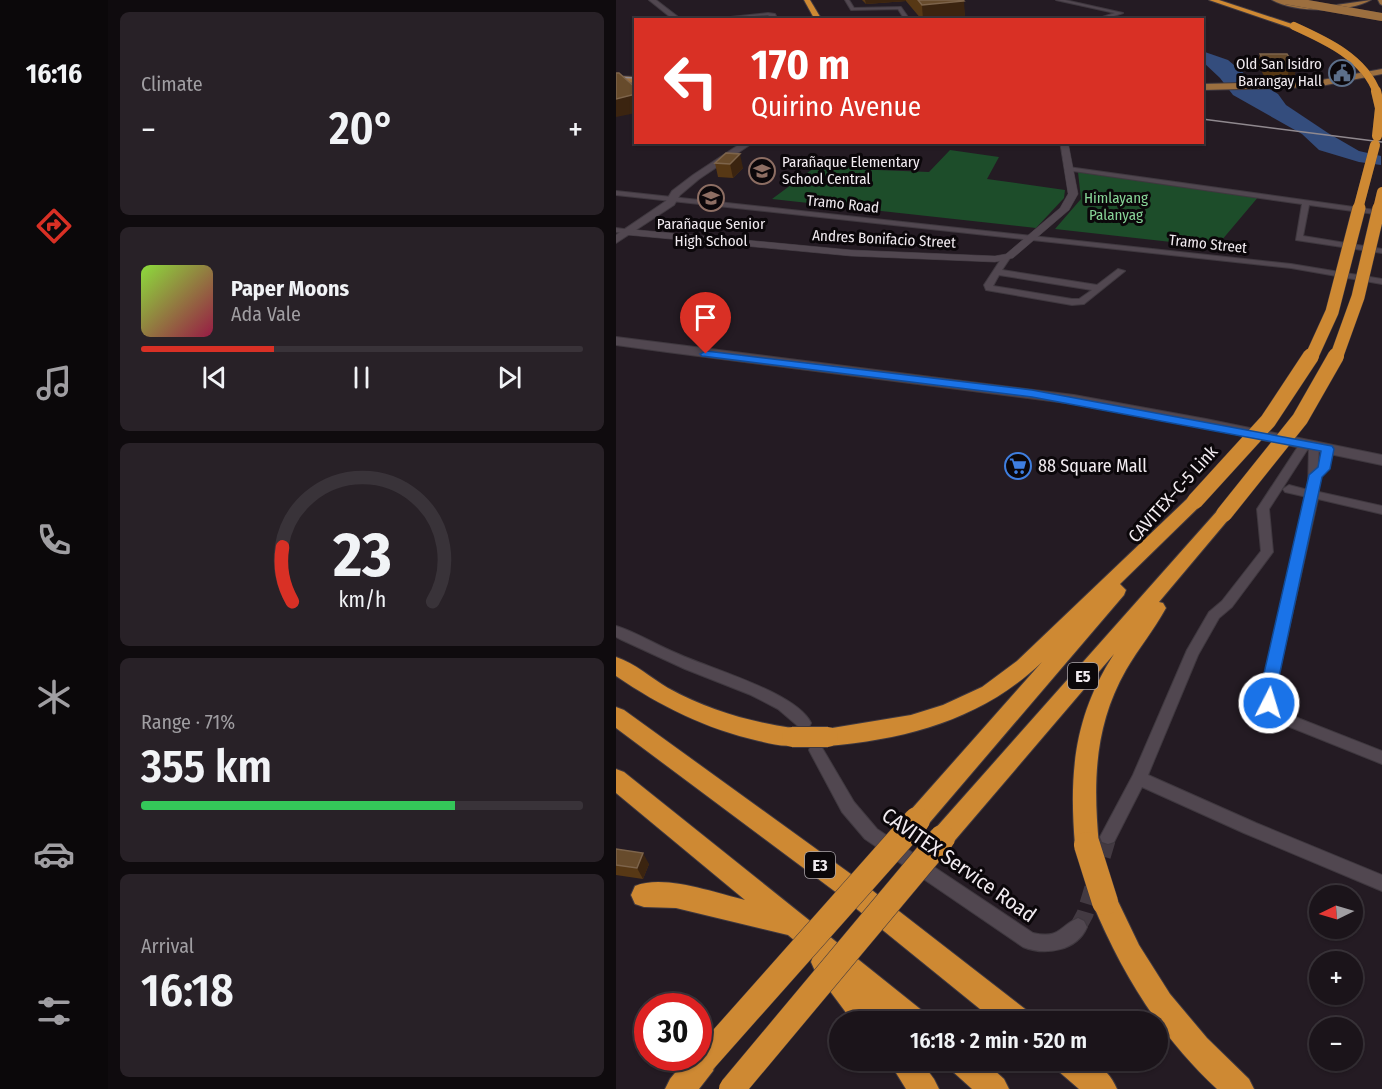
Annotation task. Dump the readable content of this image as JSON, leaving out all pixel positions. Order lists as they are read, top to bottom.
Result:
{
  "streets": {
    "highway": ["CAVITEX–C-5 Link", "E5", "E3"],
    "street": [
      "Tramo Road",
      "Andres Bonifacio Street",
      "Tramo Street",
      "CAVITEX Service Road"
    ]
  },
  "crossings": [
    ["Tramo Road", "Tramo Street"]
  ],
  "parks": ["Himlayang Palanyag"],
  "places": {
    "public building": ["Old San Isidro Barangay Hall"],
    "school or university": ["Parañaque Elementary School Central", "Parañaque Senior High School"],
    "supermarket": ["88 Square Mall"]
  },
  "north": "left",
  "page": {
    "tabs": "16:16",
    "tile": [
      "Climate",
      ["Range · 71%", "355 km"],
      ["Arrival", "16:18"]
    ],
    "turn": ["170 m", "Quirino Avenue"],
    "heat": ["−", "20°", "+"],
    "song": ["Paper Moons", "Ada Vale"],
    "map_buttons": ["+", "−"],
    "limit": "30",
    "trip": "16:18 · 2 min · 520 m",
    "gauge": ["23", "km/h"]
  }
}
